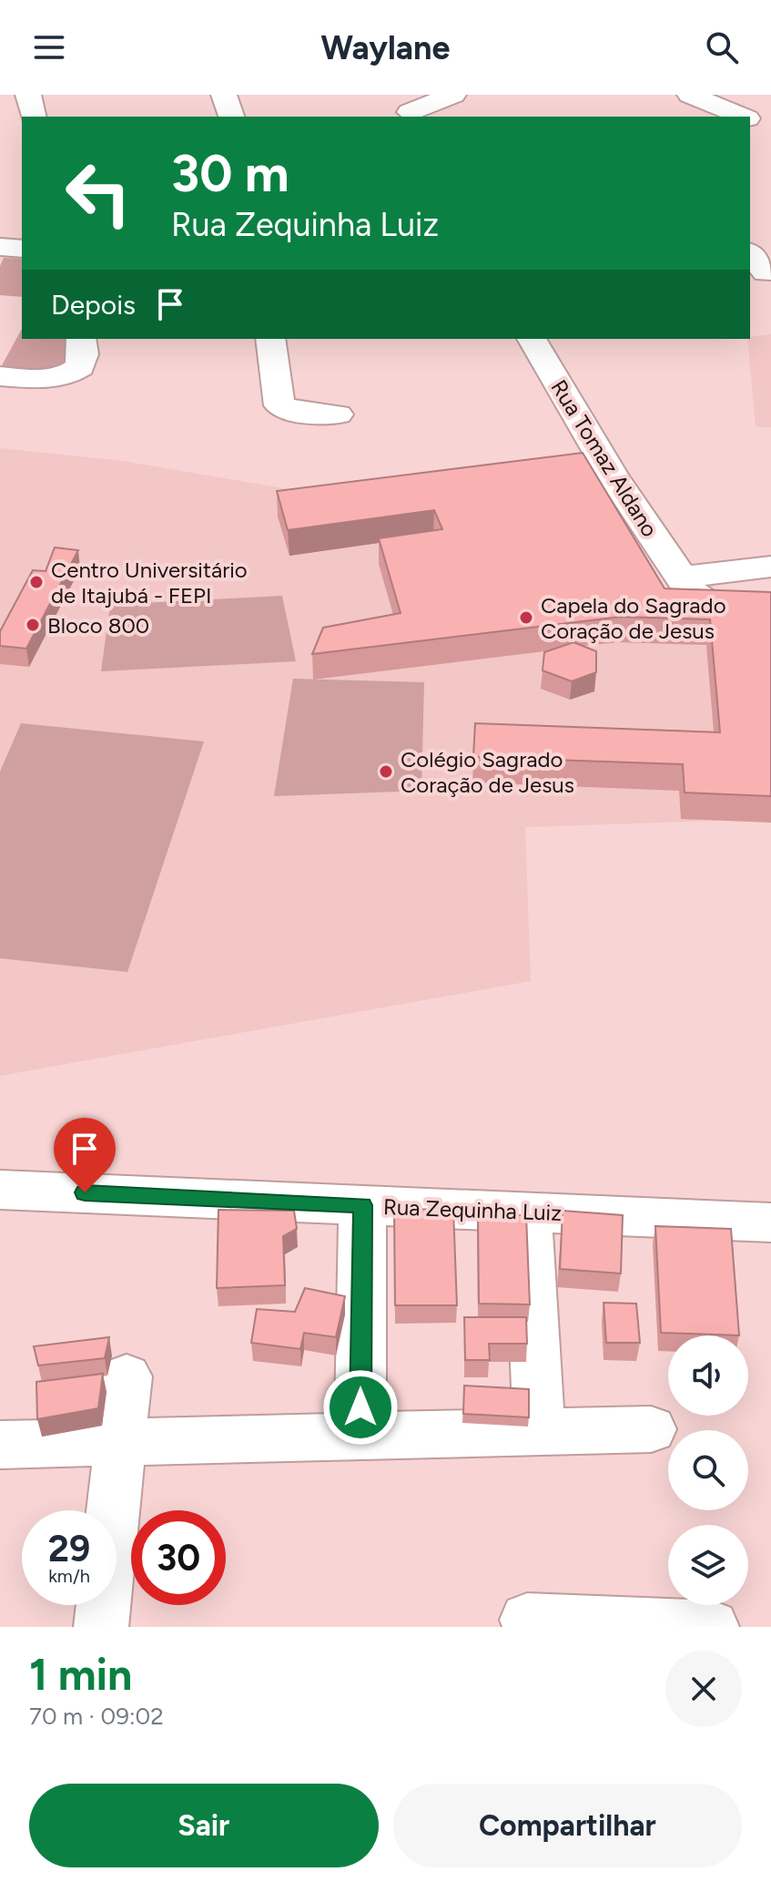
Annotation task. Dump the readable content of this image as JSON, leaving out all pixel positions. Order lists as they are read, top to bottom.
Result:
{
  "streets": {
    "street": ["Rua Tomaz Aldano", "Rua Zequinha Luiz"]
  },
  "places": [
    "Centro Universitário de Itajubá - FEPI",
    "Capela do Sagrado Coração de Jesus",
    "Bloco 800",
    "Colégio Sagrado Coração de Jesus"
  ],
  "page": {
    "header": "Waylane",
    "turn": ["30 m", "Rua Zequinha Luiz"],
    "then": "Depois",
    "speed": "29 km/h",
    "limit": "30",
    "heading": ["1 min", "70 m · 09:02"],
    "buttons": ["Sair", "Compartilhar"]
  }
}
